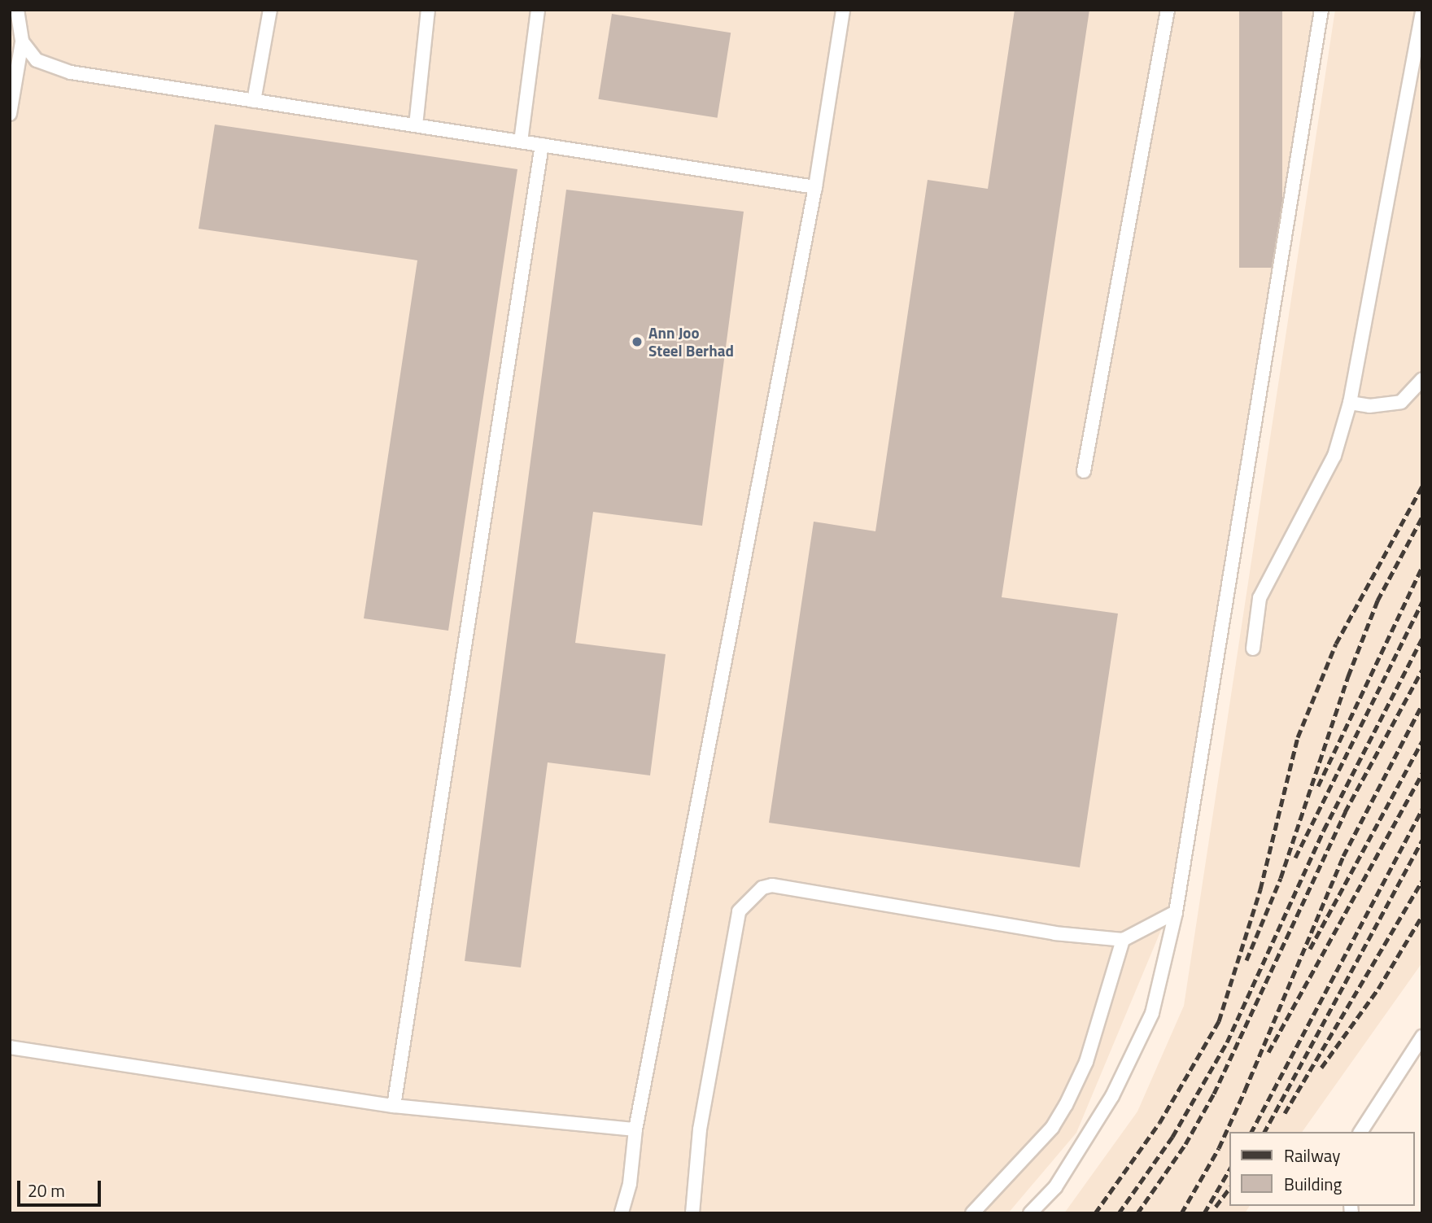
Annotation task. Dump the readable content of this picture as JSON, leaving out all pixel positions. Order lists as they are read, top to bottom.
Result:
{
  "places": ["Ann Joo Steel Berhad"],
  "legend": ["Railway", "Building"],
  "scale_bar": "20 m"
}
